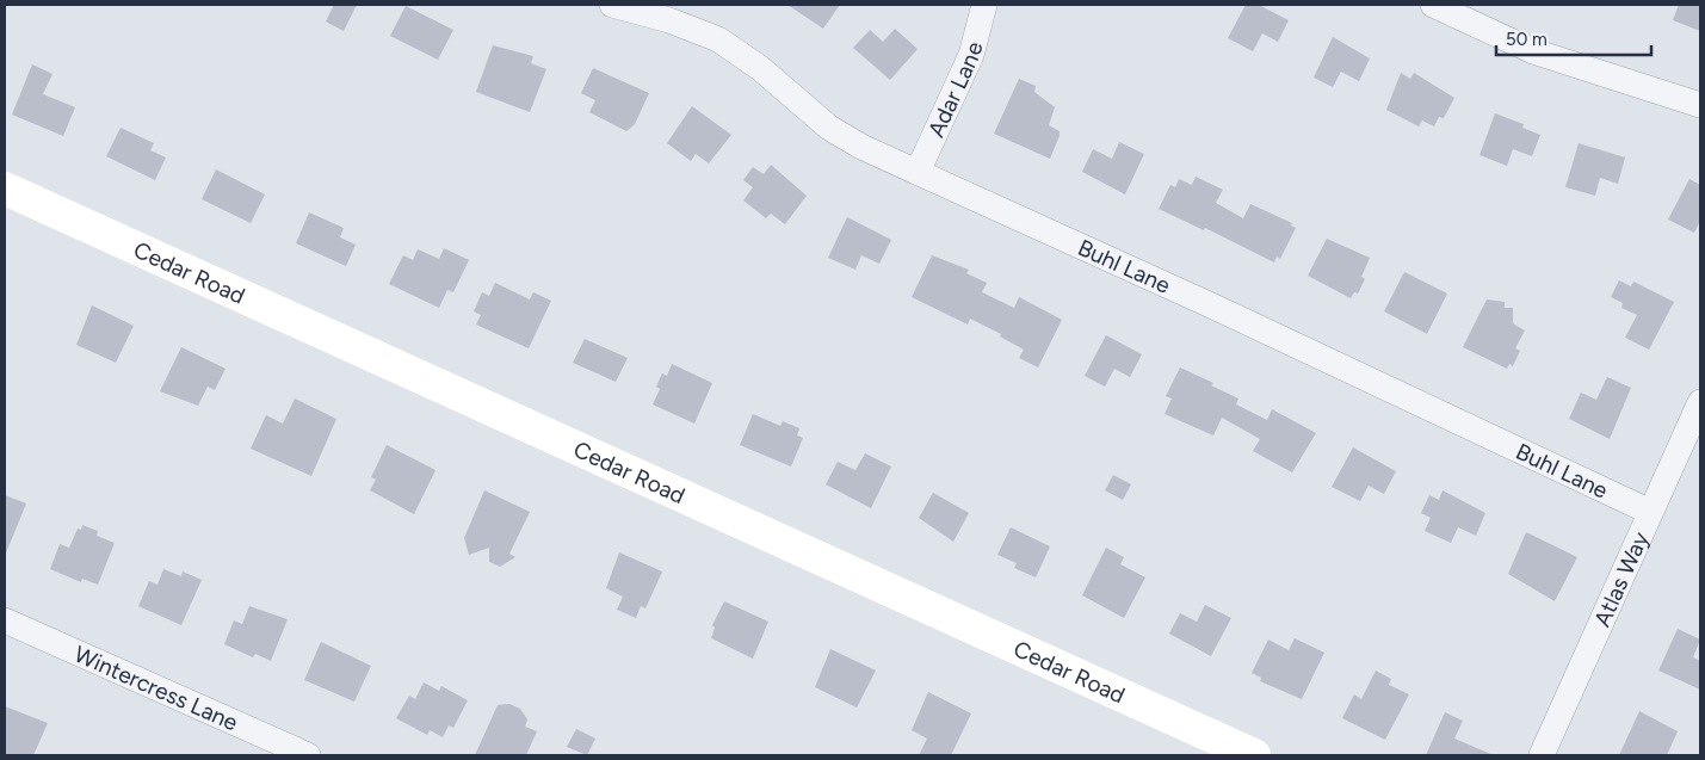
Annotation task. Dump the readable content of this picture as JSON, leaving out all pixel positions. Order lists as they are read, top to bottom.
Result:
{
  "streets": {
    "street": [
      "Adar Lane",
      "Buhl Lane",
      "Cedar Road",
      "Atlas Way",
      "Wintercress Lane"
    ]
  },
  "crossings": [
    ["Adar Lane", "Buhl Lane"],
    ["Buhl Lane", "Atlas Way"]
  ],
  "scale_bar": "50 m"
}
